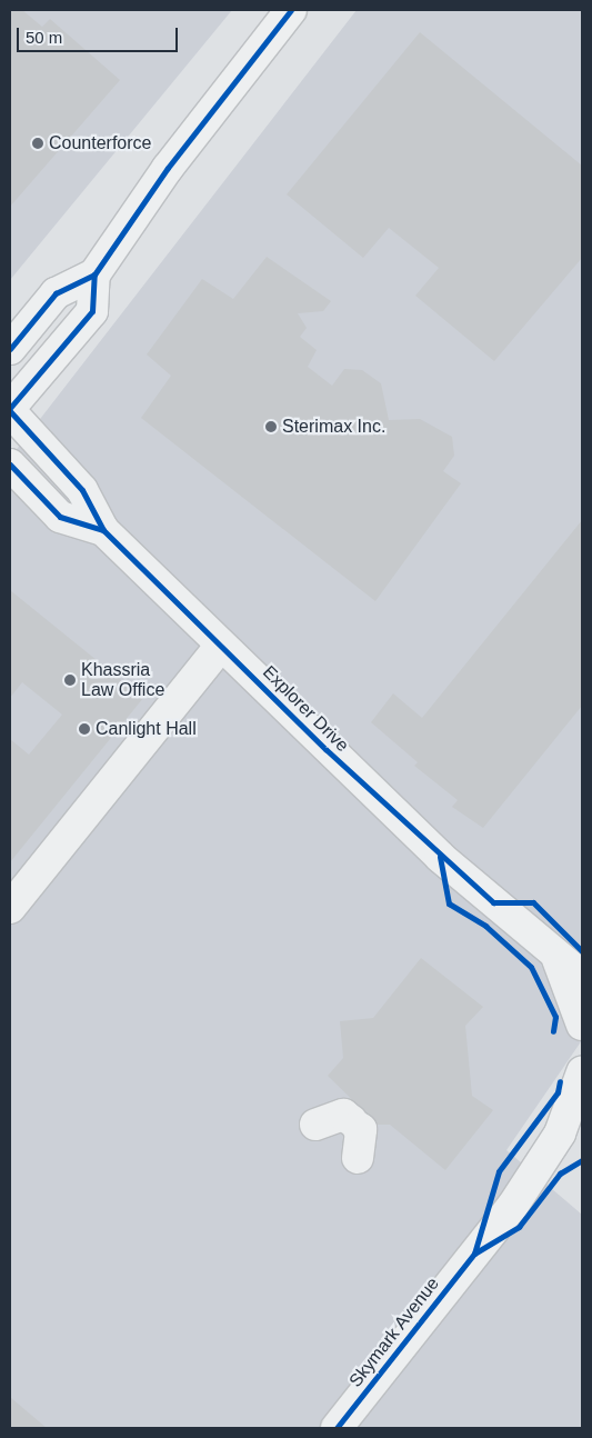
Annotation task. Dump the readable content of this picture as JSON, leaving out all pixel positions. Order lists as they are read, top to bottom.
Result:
{
  "streets": {
    "street": ["Explorer Drive", "Skymark Avenue"]
  },
  "places": [
    "Counterforce",
    "Sterimax Inc.",
    "Khassria Law Office",
    "Canlight Hall"
  ],
  "scale_bar": "50 m"
}
